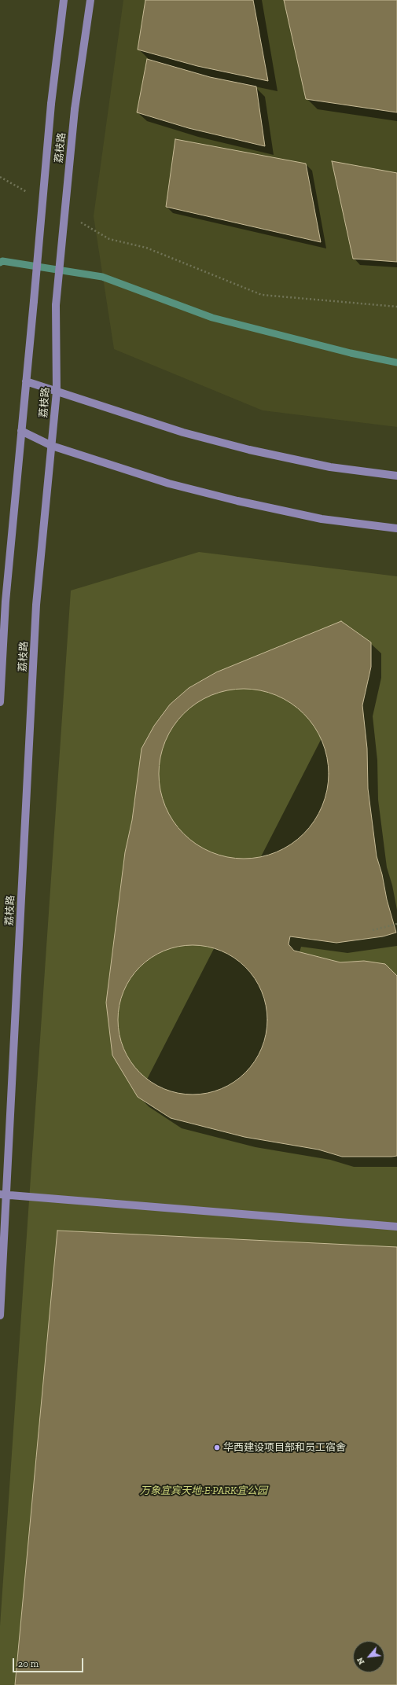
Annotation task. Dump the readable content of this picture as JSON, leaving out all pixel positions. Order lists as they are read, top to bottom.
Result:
{
  "streets": {
    "street": ["荔枝路"]
  },
  "parks": ["万象宜宾天地-E·PARK宜公园"],
  "places": ["华西建设项目部和员工宿舍"],
  "scale_bar": "20 m",
  "north": "bottom left"
}
